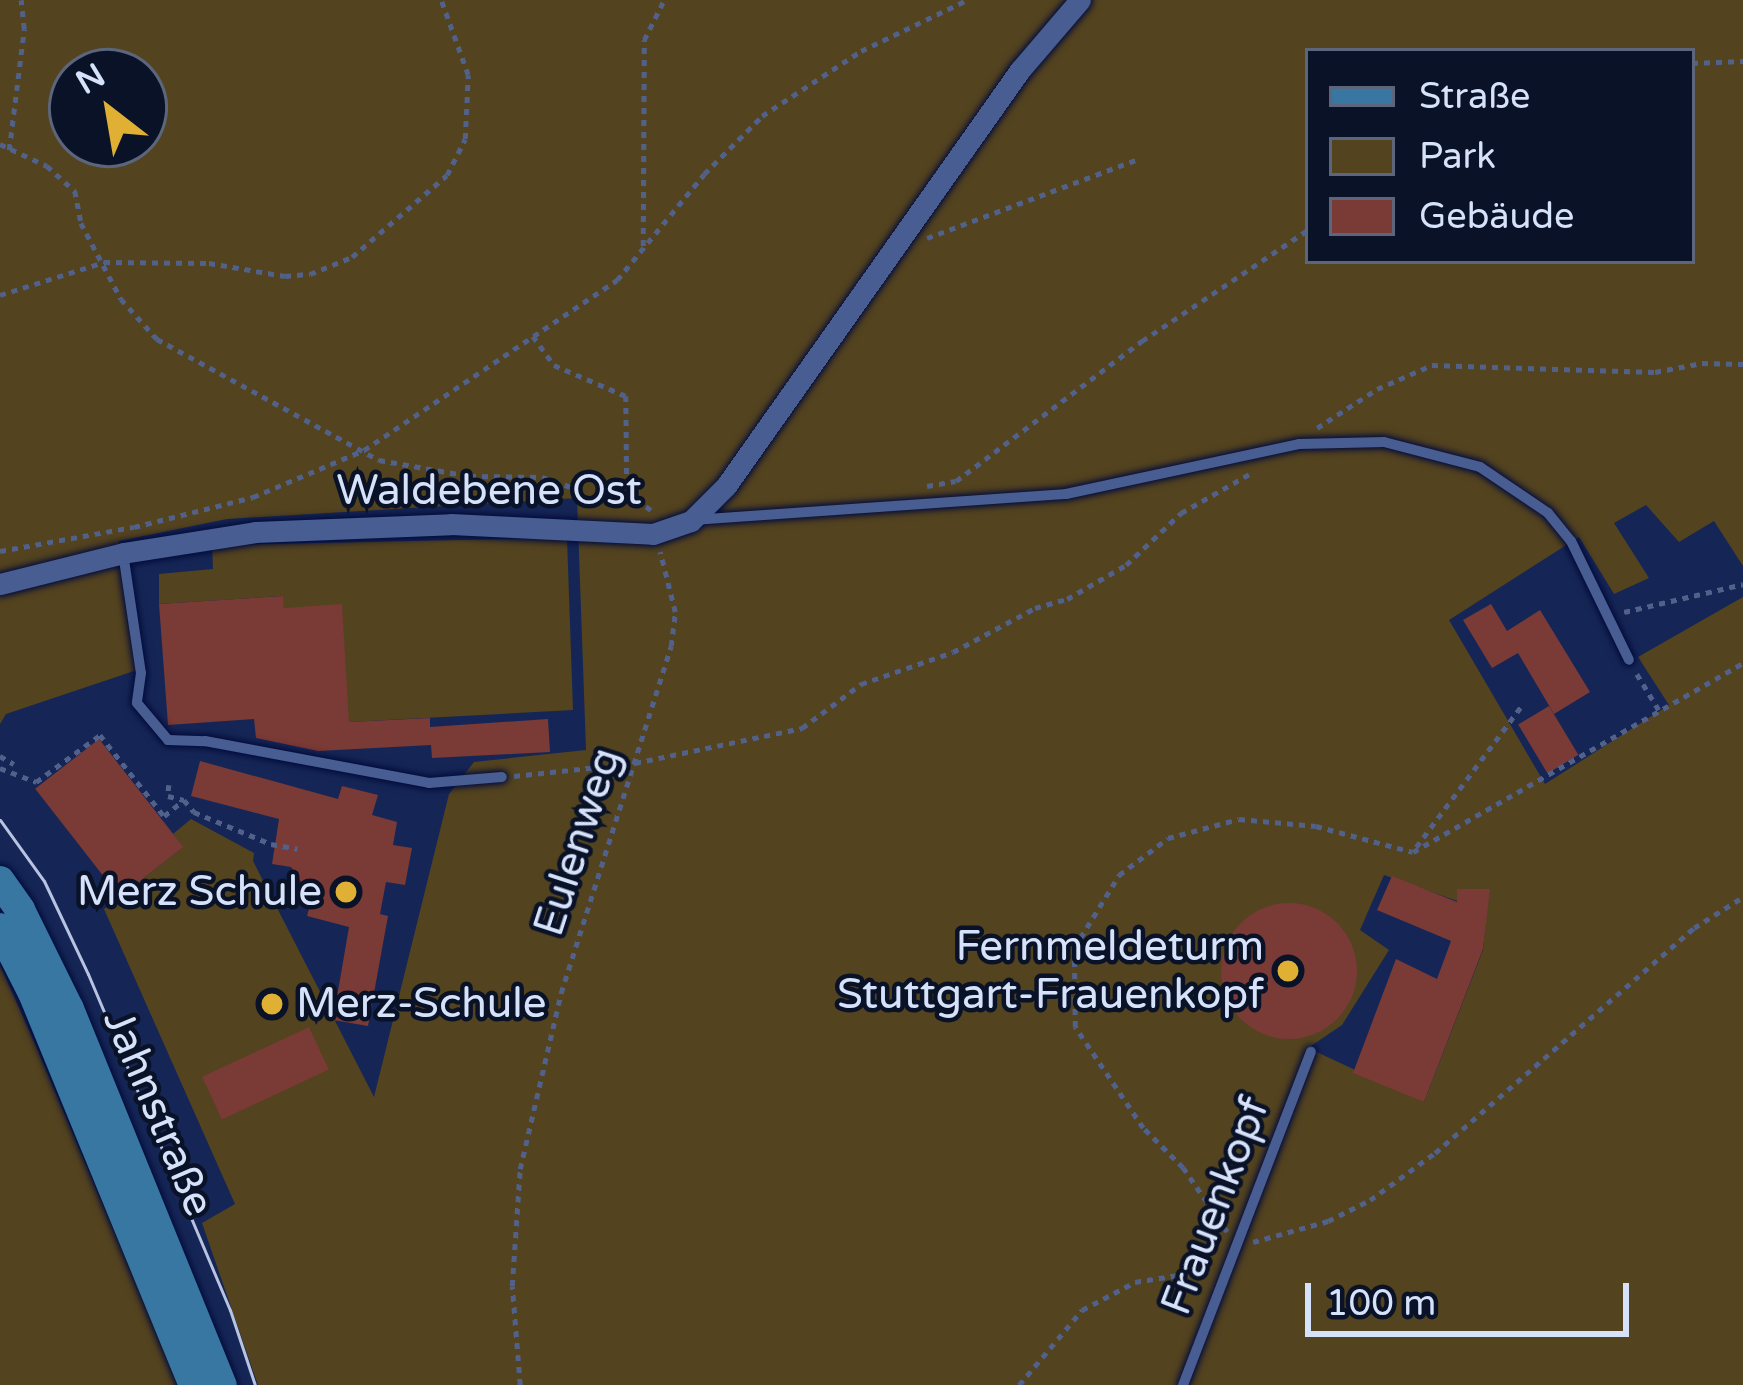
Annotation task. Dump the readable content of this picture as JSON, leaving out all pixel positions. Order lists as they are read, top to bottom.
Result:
{
  "streets": {
    "main road": ["Jahnstraße"],
    "street": ["Waldebene Ost"],
    "lane": ["Frauenkopf"],
    "path": ["Eulenweg"]
  },
  "crossings": [
    ["Waldebene Ost", "Eulenweg"]
  ],
  "places": ["Merz Schule", "Fernmeldeturm Stuttgart-Frauenkopf", "Merz-Schule"],
  "legend": ["Straße", "Park", "Gebäude"],
  "scale_bar": "100 m",
  "north": "top left"
}
